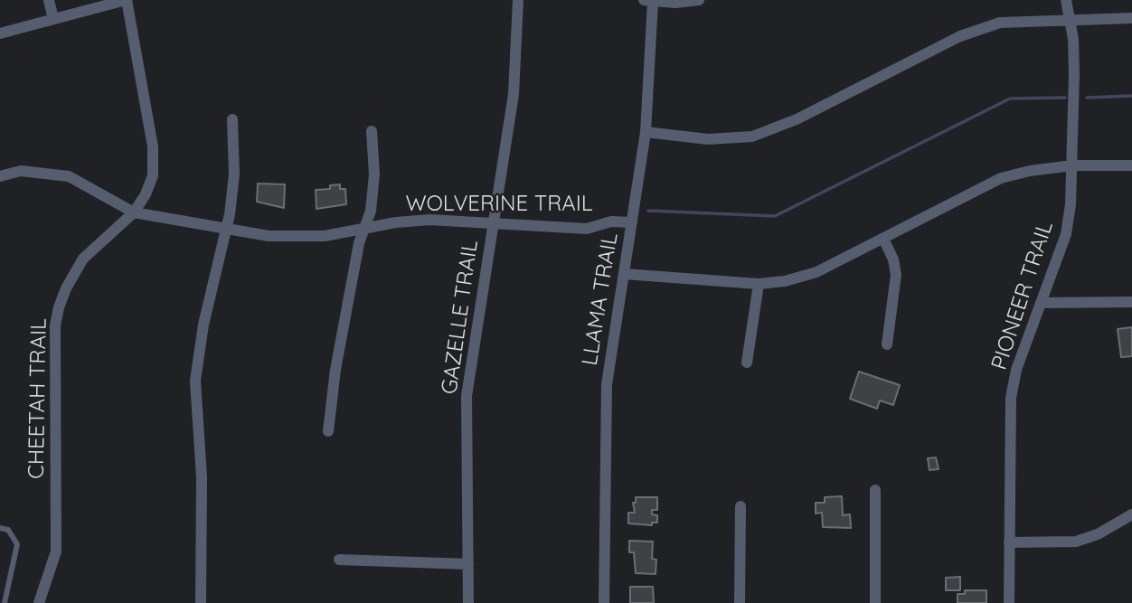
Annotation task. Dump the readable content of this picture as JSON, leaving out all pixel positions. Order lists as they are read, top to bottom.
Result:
{
  "streets": {
    "street": [
      "WOLVERINE TRAIL",
      "PIONEER TRAIL",
      "LLAMA TRAIL",
      "GAZELLE TRAIL",
      "CHEETAH TRAIL"
    ]
  },
  "crossings": [
    ["WOLVERINE TRAIL", "LLAMA TRAIL"],
    ["WOLVERINE TRAIL", "GAZELLE TRAIL"],
    ["WOLVERINE TRAIL", "CHEETAH TRAIL"]
  ]
}
